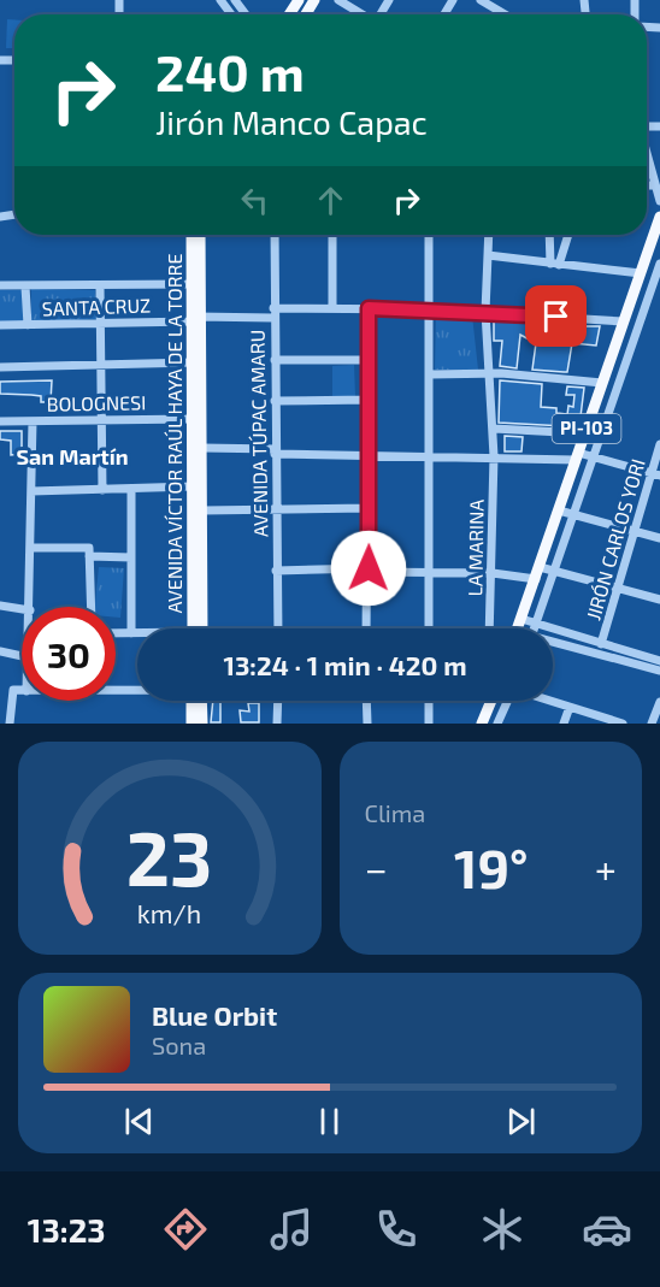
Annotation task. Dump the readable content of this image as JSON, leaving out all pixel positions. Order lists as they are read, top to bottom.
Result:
{
  "streets": {
    "main road": ["PI-103", "AVENIDA VÍCTOR RAÚL HAYA DE LA TORRE"],
    "street": [
      "SANTA CRUZ",
      "BOLOGNESI",
      "AVENIDA TÚPAC AMARU",
      "JIRÓN CARLOS YORI",
      "LA MARINA"
    ]
  },
  "crossings": [
    ["SANTA CRUZ", "PI-103"],
    ["SANTA CRUZ", "AVENIDA VÍCTOR RAÚL HAYA DE LA TORRE"],
    ["SANTA CRUZ", "AVENIDA TÚPAC AMARU"],
    ["SANTA CRUZ", "LA MARINA"],
    ["BOLOGNESI", "AVENIDA VÍCTOR RAÚL HAYA DE LA TORRE"]
  ],
  "districts": ["San Martín"],
  "page": {
    "turn": ["240 m", "Jirón Manco Capac"],
    "limit": "30",
    "trip": "13:24 · 1 min · 420 m",
    "tile": "Clima",
    "heat": ["−", "19°", "+"],
    "song": ["Blue Orbit", "Sona"],
    "tabs": "13:23",
    "gauge": ["23", "km/h"]
  }
}
